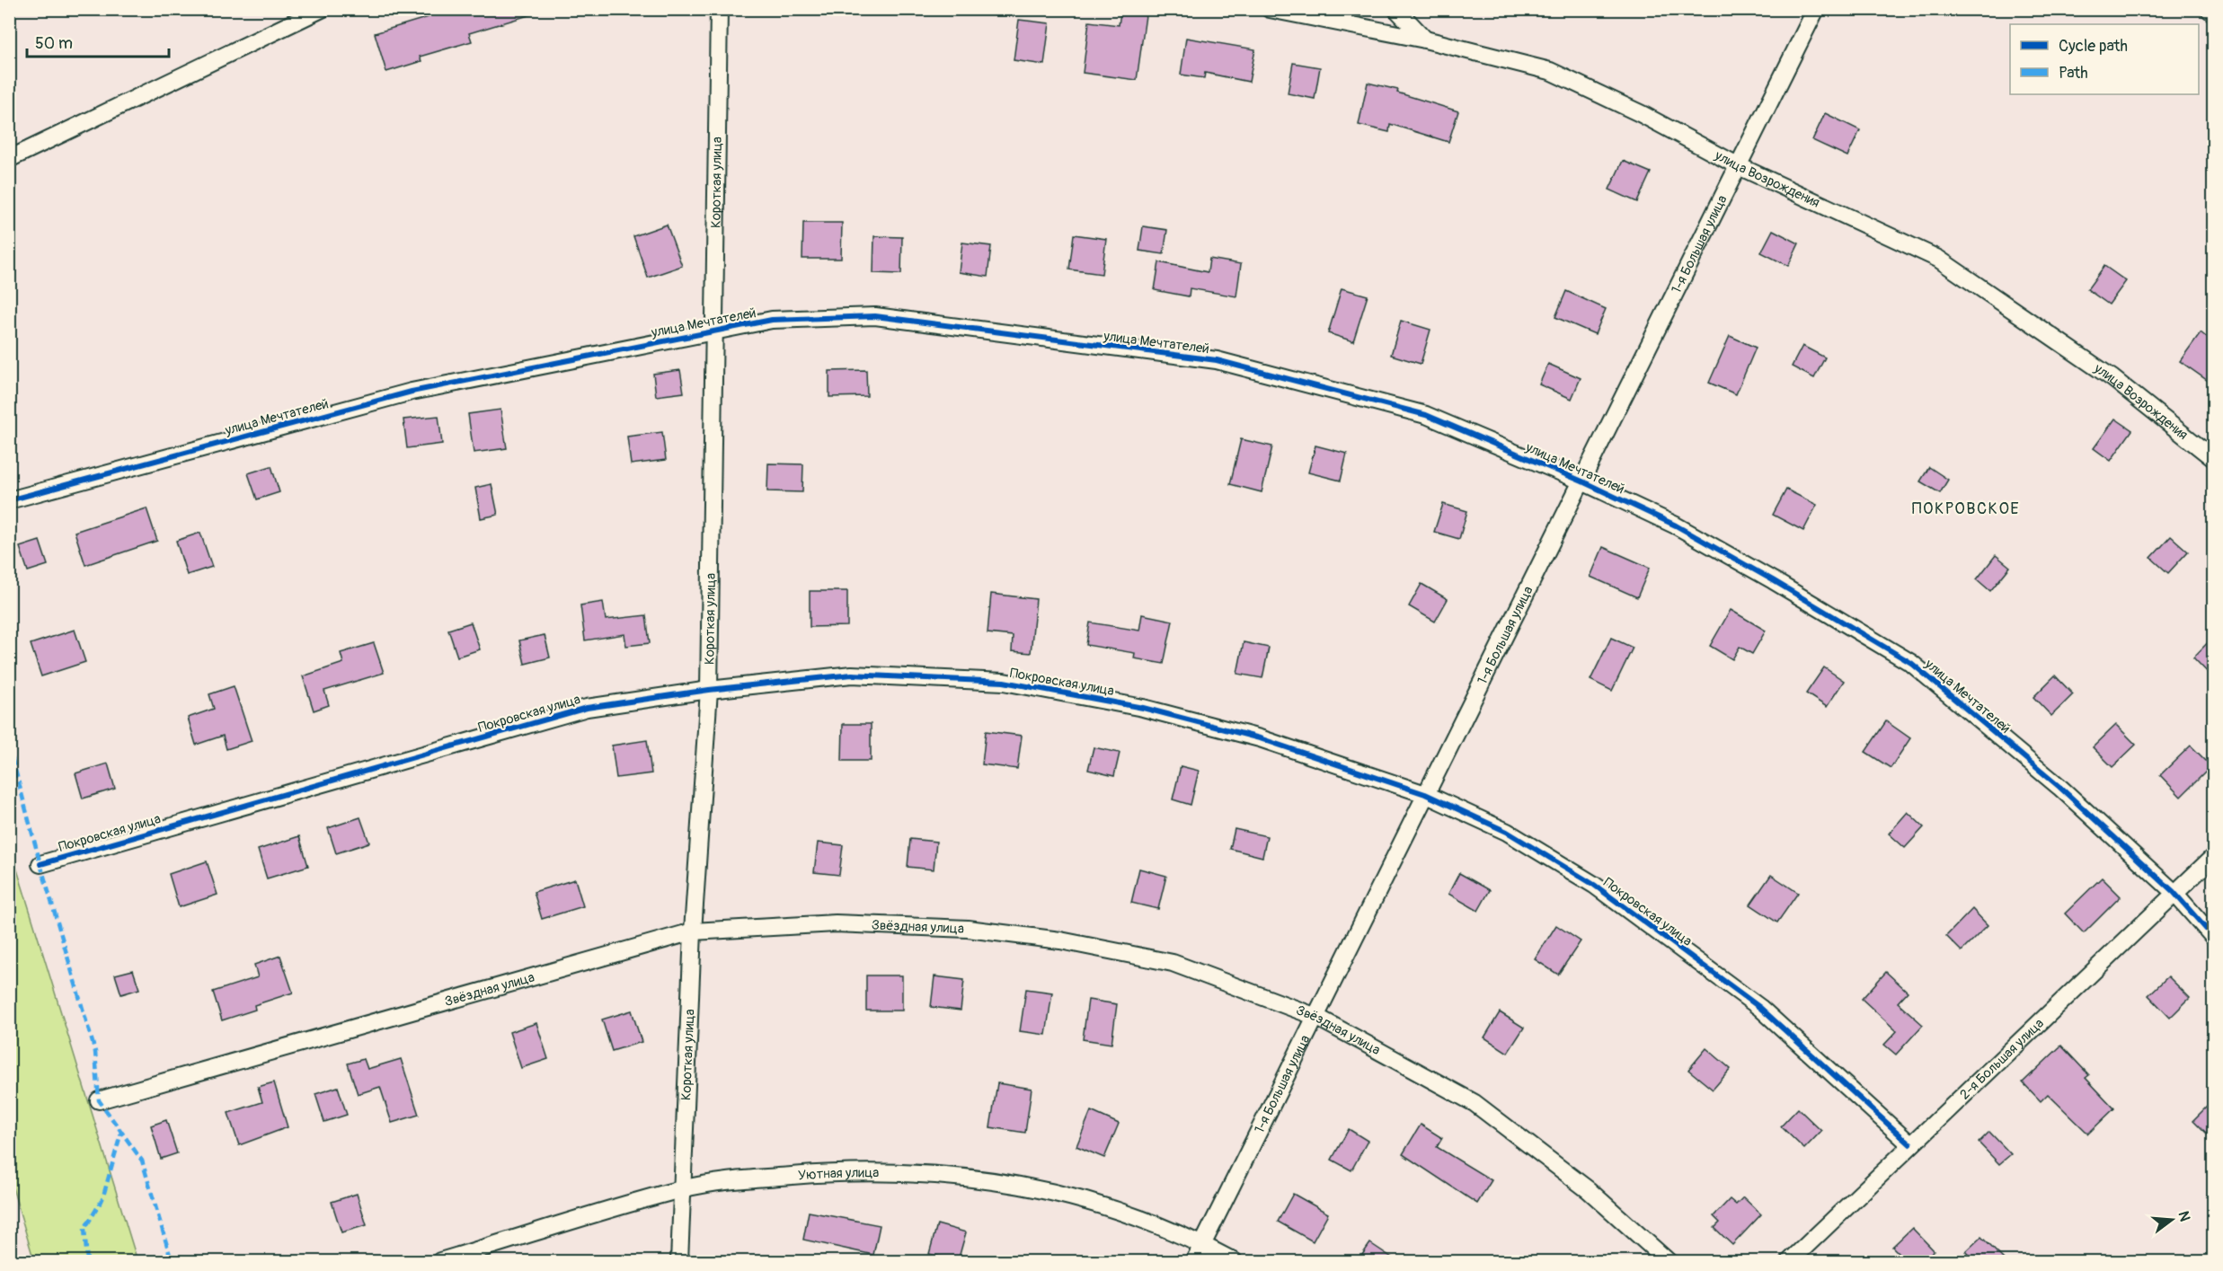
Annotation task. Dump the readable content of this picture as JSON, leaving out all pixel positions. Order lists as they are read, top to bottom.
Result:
{
  "streets": {
    "street": [
      "улица Возрождения",
      "Короткая улица",
      "1-я Большая улица",
      "улица Мечтателей",
      "Покровская улица",
      "Звёздная улица",
      "2-я Большая улица",
      "Уютная улица"
    ]
  },
  "crossings": [
    ["улица Возрождения", "1-я Большая улица"],
    ["Короткая улица", "улица Мечтателей"],
    ["Короткая улица", "Покровская улица"],
    ["Короткая улица", "Звёздная улица"],
    ["Короткая улица", "Уютная улица"],
    ["1-я Большая улица", "улица Мечтателей"],
    ["1-я Большая улица", "Покровская улица"],
    ["1-я Большая улица", "Звёздная улица"],
    ["1-я Большая улица", "Уютная улица"],
    ["улица Мечтателей", "2-я Большая улица"],
    ["Покровская улица", "2-я Большая улица"]
  ],
  "districts": ["ПОКРОВСКОЕ"],
  "legend": ["Cycle path", "Path"],
  "scale_bar": "50 m",
  "north": "right"
}
